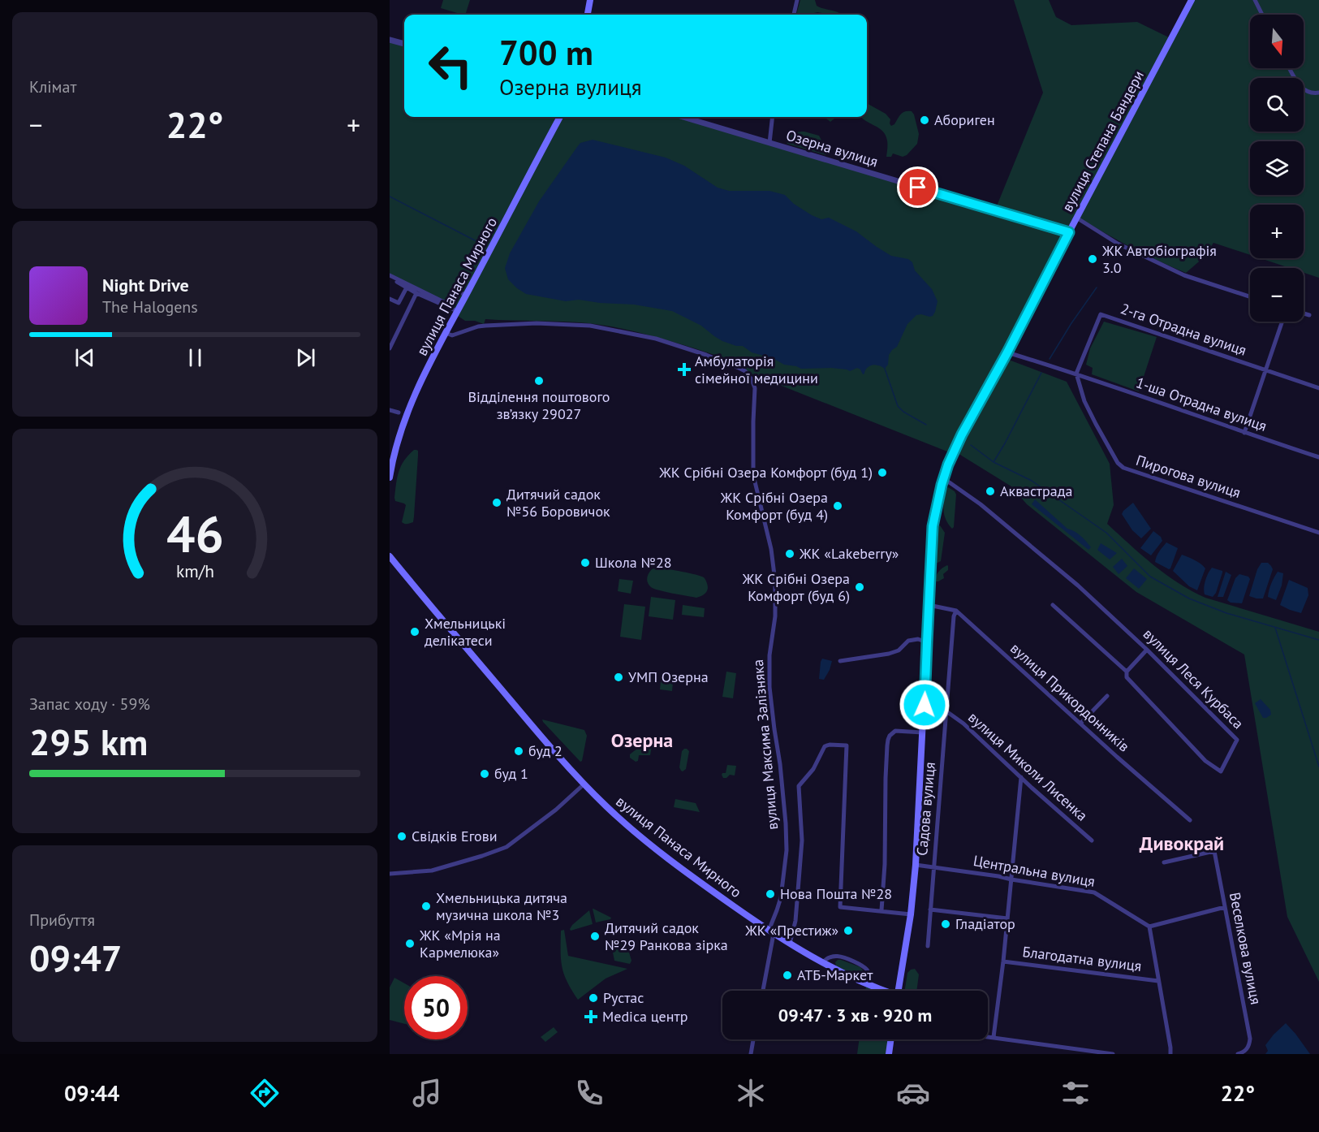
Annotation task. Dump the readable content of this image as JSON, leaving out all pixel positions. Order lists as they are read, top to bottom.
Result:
{
  "streets": {
    "main road": ["вулиця Степана Бандери", "вулиця Панаса Мирного"],
    "street": [
      "Озерна вулиця",
      "2-га Отрадна вулиця",
      "1-ша Отрадна вулиця",
      "Пирогова вулиця",
      "вулиця Леся Курбаса",
      "вулиця Прикордонників",
      "вулиця Максима Залізняка",
      "вулиця Миколи Лисенка",
      "Садова вулиця",
      "Центральна вулиця",
      "Веселкова вулиця",
      "Благодатна вулиця"
    ]
  },
  "crossings": [
    ["вулиця Степана Бандери", "Озерна вулиця"],
    ["вулиця Степана Бандери", "1-ша Отрадна вулиця"],
    ["вулиця Степана Бандери", "вулиця Леся Курбаса"],
    ["вулиця Степана Бандери", "вулиця Прикордонників"],
    ["вулиця Степана Бандери", "Центральна вулиця"],
    ["вулиця Панаса Мирного", "вулиця Максима Залізняка"],
    ["2-га Отрадна вулиця", "1-ша Отрадна вулиця"],
    ["2-га Отрадна вулиця", "Пирогова вулиця"],
    ["1-ша Отрадна вулиця", "Пирогова вулиця"],
    ["вулиця Прикордонників", "Садова вулиця"],
    ["вулиця Миколи Лисенка", "Садова вулиця"],
    ["Садова вулиця", "Центральна вулиця"]
  ],
  "districts": ["Озерна", "Дивокрай"],
  "places": {
    "other": [
      "Абориген",
      "ЖК Автобіографія 3.0",
      "Відділення поштового зв’язку 29027",
      "ЖК Срібні Озера Комфорт (буд 1)",
      "Аквастрада",
      "Дитячий садок №56 Боровичок",
      "ЖК Срібні Озера Комфорт (буд 4)",
      "ЖК «Lakeberry»",
      "Школа №28",
      "ЖК Срібні Озера Комфорт (буд 6)",
      "Хмельницькі делікатеси",
      "УМП Озерна",
      "буд 2",
      "буд 1",
      "Свідків Егови",
      "Нова Пошта №28",
      "Хмельницька дитяча музична школа №3",
      "Гладіатор",
      "ЖК «Престиж»",
      "Дитячий садок №29 Ранкова зірка",
      "ЖК «Мрія на Кармелюка»",
      "АТБ-Маркет",
      "Рустас"
    ],
    "health": ["Амбулаторія сімейної медицини", "Medica центр"]
  },
  "north": "bottom",
  "page": {
    "tile": [
      "Клімат",
      ["Запас ходу · 59%", "295 km"],
      ["Прибуття", "09:47"]
    ],
    "map_buttons": ["+", "−"],
    "turn": ["700 m", "Озерна вулиця"],
    "heat": ["−", "22°", "+"],
    "song": ["Night Drive", "The Halogens"],
    "limit": "50",
    "trip": "09:47 · 3 хв · 920 m",
    "tabs": ["09:44", "22°"],
    "gauge": ["46", "km/h"]
  }
}
